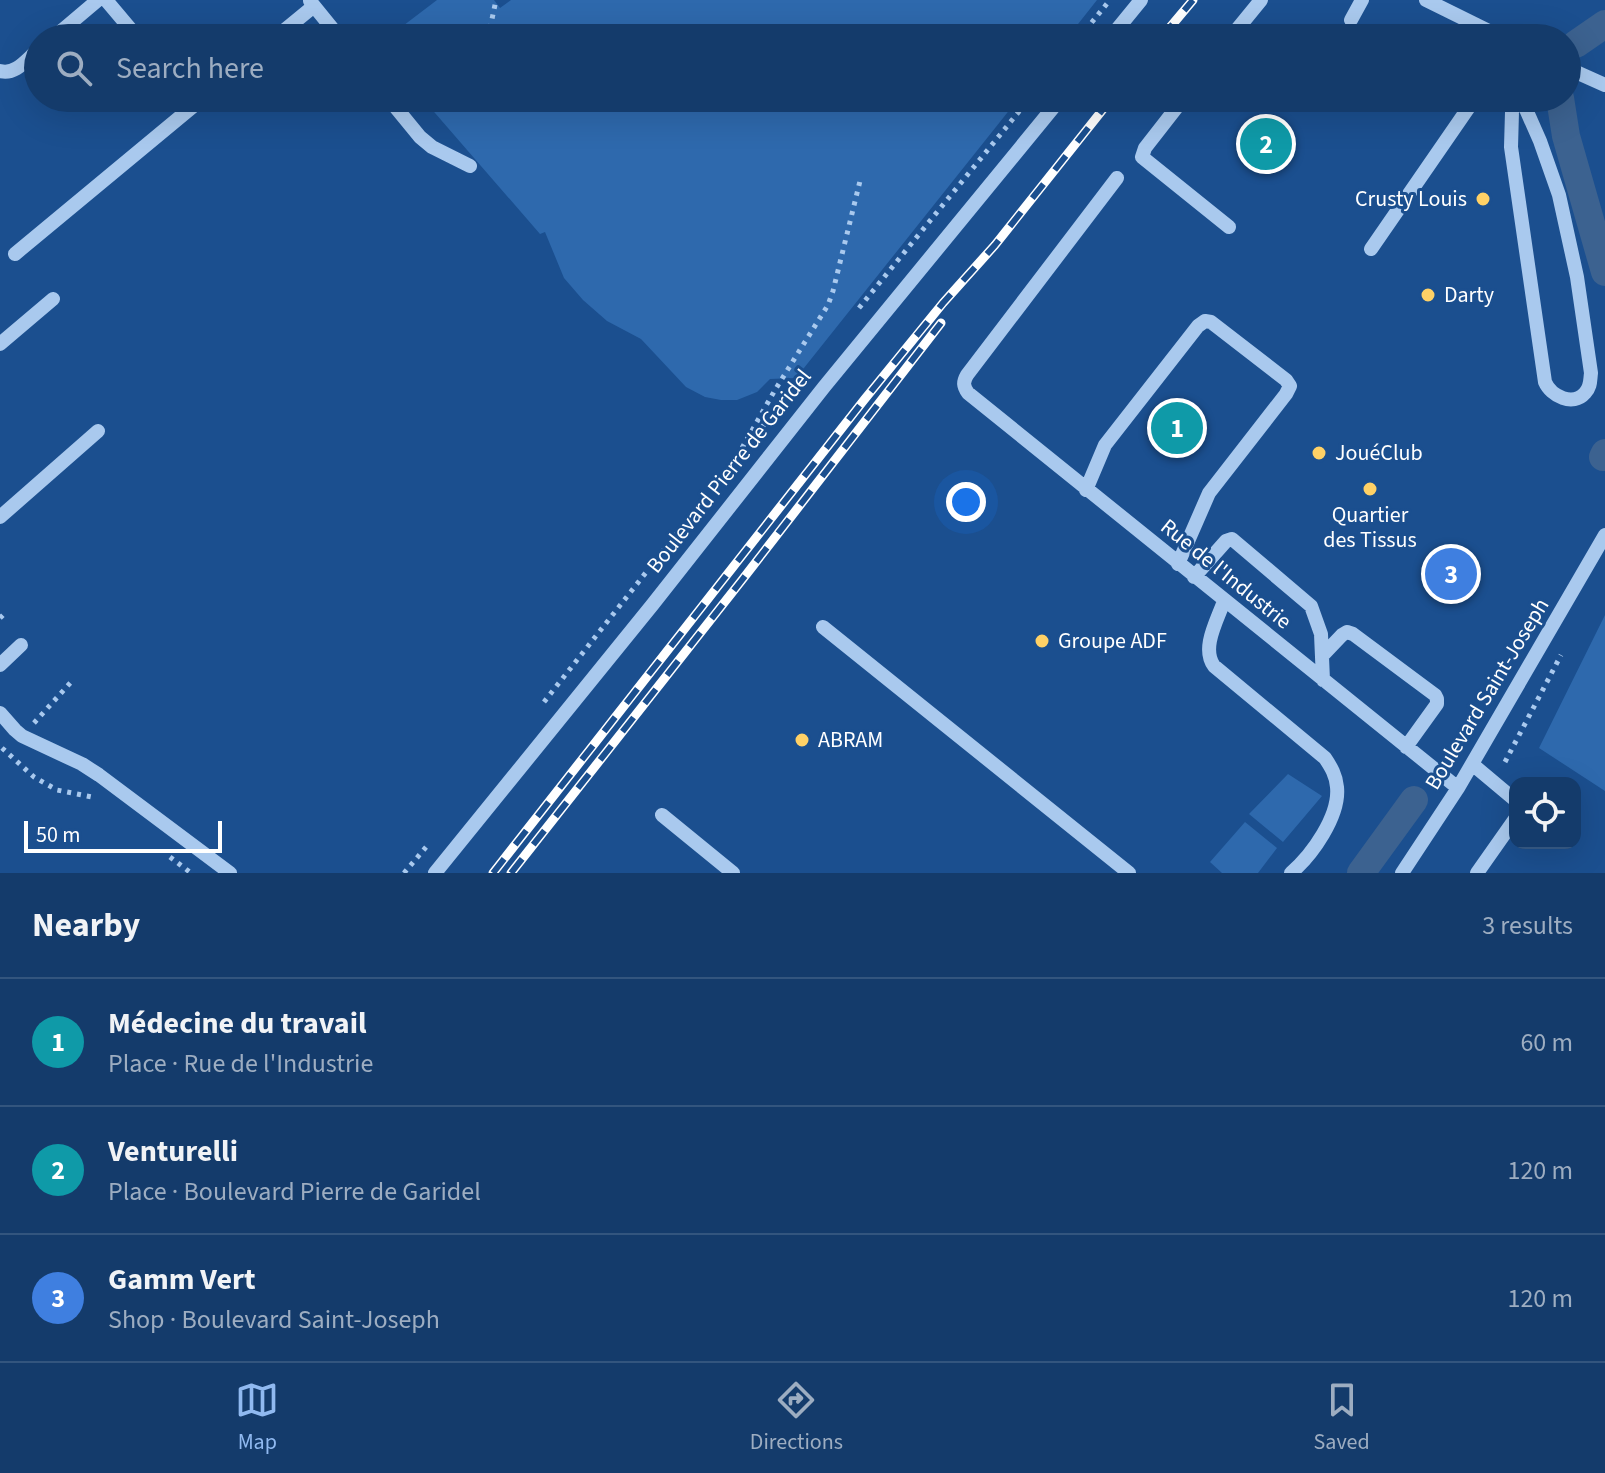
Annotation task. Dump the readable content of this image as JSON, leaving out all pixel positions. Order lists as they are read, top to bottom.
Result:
{
  "streets": {
    "street": ["Boulevard Pierre de Garidel", "Rue de l'Industrie", "Boulevard Saint-Joseph"]
  },
  "crossings": [
    ["Rue de l'Industrie", "Boulevard Saint-Joseph"]
  ],
  "places": [
    "Crusty Louis",
    "Darty",
    "JouéClub",
    "Quartier des Tissus",
    "Groupe ADF",
    "ABRAM"
  ],
  "scale_bar": "50 m",
  "page": {
    "search": "Search here",
    "pins": ["2", "1", "3"],
    "scale": "50 m",
    "heading": ["Nearby", "3 results"],
    "list": [
      {
        "mark": "1",
        "name": "Médecine du travail",
        "note": "Place · Rue de l'Industrie",
        "value": "60 m"
      },
      {
        "mark": "2",
        "name": "Venturelli",
        "note": "Place · Boulevard Pierre de Garidel",
        "value": "120 m"
      },
      {
        "mark": "3",
        "name": "Gamm Vert",
        "note": "Shop · Boulevard Saint-Joseph",
        "value": "120 m"
      }
    ],
    "nav": ["Map", "Directions", "Saved"]
  }
}
